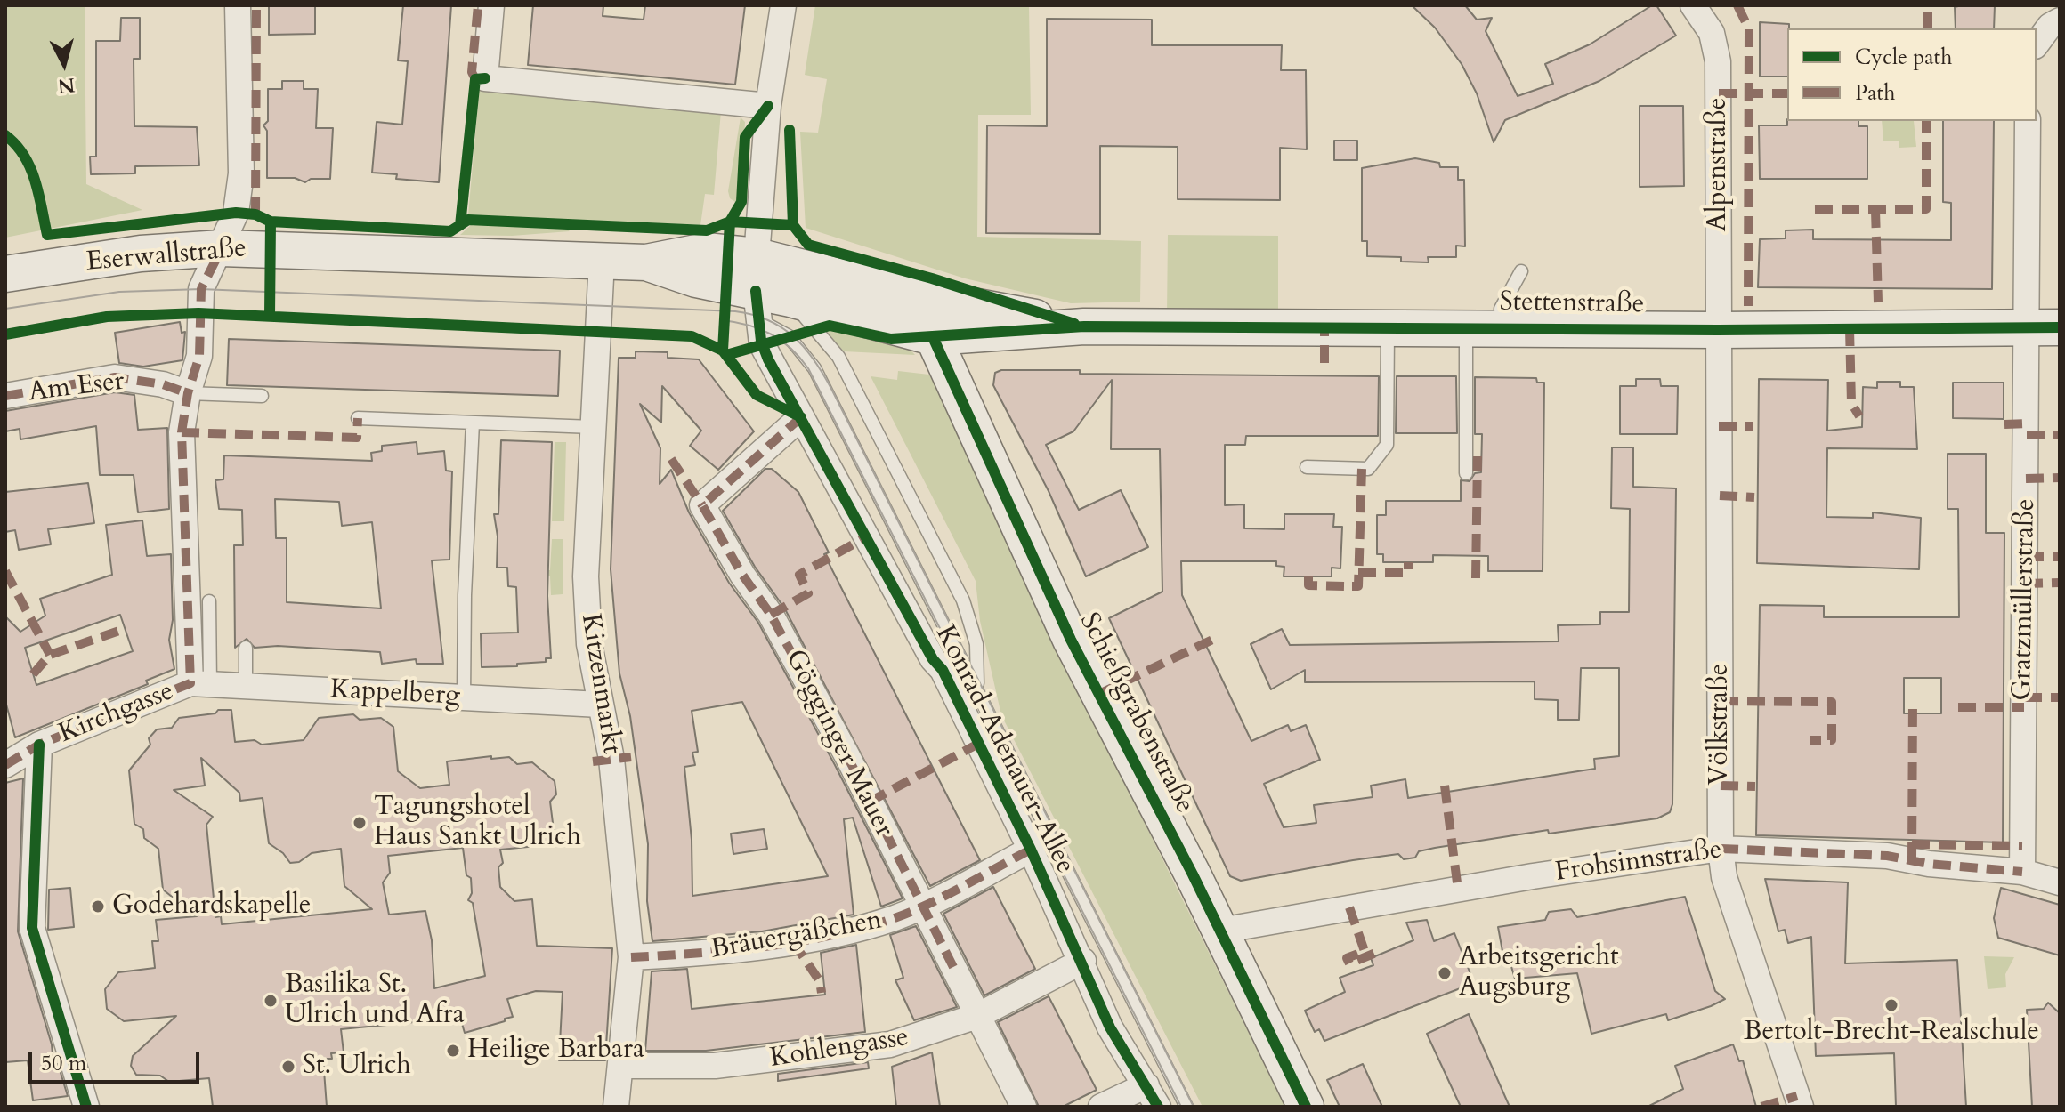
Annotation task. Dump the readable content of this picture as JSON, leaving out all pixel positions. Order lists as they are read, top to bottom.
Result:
{
  "streets": {
    "main road": ["Eserwallstraße", "Stettenstraße", "Schießgrabenstraße"],
    "street": [
      "Alpenstraße",
      "Am Eser",
      "Gratzmüllerstraße",
      "Kitzenmarkt",
      "Kappelberg",
      "Kirchgasse",
      "Völkstraße",
      "Gögginger Mauer",
      "Konrad-Adenauer-Allee",
      "Frohsinnstraße",
      "Bräuergäßchen",
      "Kohlengasse"
    ]
  },
  "crossings": [
    ["Alpenstraße", "Stettenstraße"],
    ["Alpenstraße", "Völkstraße"],
    ["Eserwallstraße", "Stettenstraße"],
    ["Eserwallstraße", "Kitzenmarkt"],
    ["Eserwallstraße", "Konrad-Adenauer-Allee"],
    ["Stettenstraße", "Gratzmüllerstraße"],
    ["Stettenstraße", "Schießgrabenstraße"],
    ["Stettenstraße", "Völkstraße"],
    ["Stettenstraße", "Konrad-Adenauer-Allee"],
    ["Gratzmüllerstraße", "Frohsinnstraße"],
    ["Kitzenmarkt", "Kappelberg"],
    ["Kitzenmarkt", "Bräuergäßchen"],
    ["Kitzenmarkt", "Kohlengasse"],
    ["Kappelberg", "Kirchgasse"],
    ["Schießgrabenstraße", "Frohsinnstraße"],
    ["Völkstraße", "Frohsinnstraße"],
    ["Gögginger Mauer", "Konrad-Adenauer-Allee"],
    ["Gögginger Mauer", "Bräuergäßchen"],
    ["Gögginger Mauer", "Kohlengasse"],
    ["Konrad-Adenauer-Allee", "Bräuergäßchen"],
    ["Konrad-Adenauer-Allee", "Kohlengasse"]
  ],
  "places": [
    "Tagungshotel Haus Sankt Ulrich",
    "Godehardskapelle",
    "Arbeitsgericht Augsburg",
    "Basilika St. Ulrich und Afra",
    "Bertolt-Brecht-Realschule",
    "Heilige Barbara",
    "St. Ulrich"
  ],
  "legend": ["Cycle path", "Path"],
  "scale_bar": "50 m",
  "north": "bottom"
}
